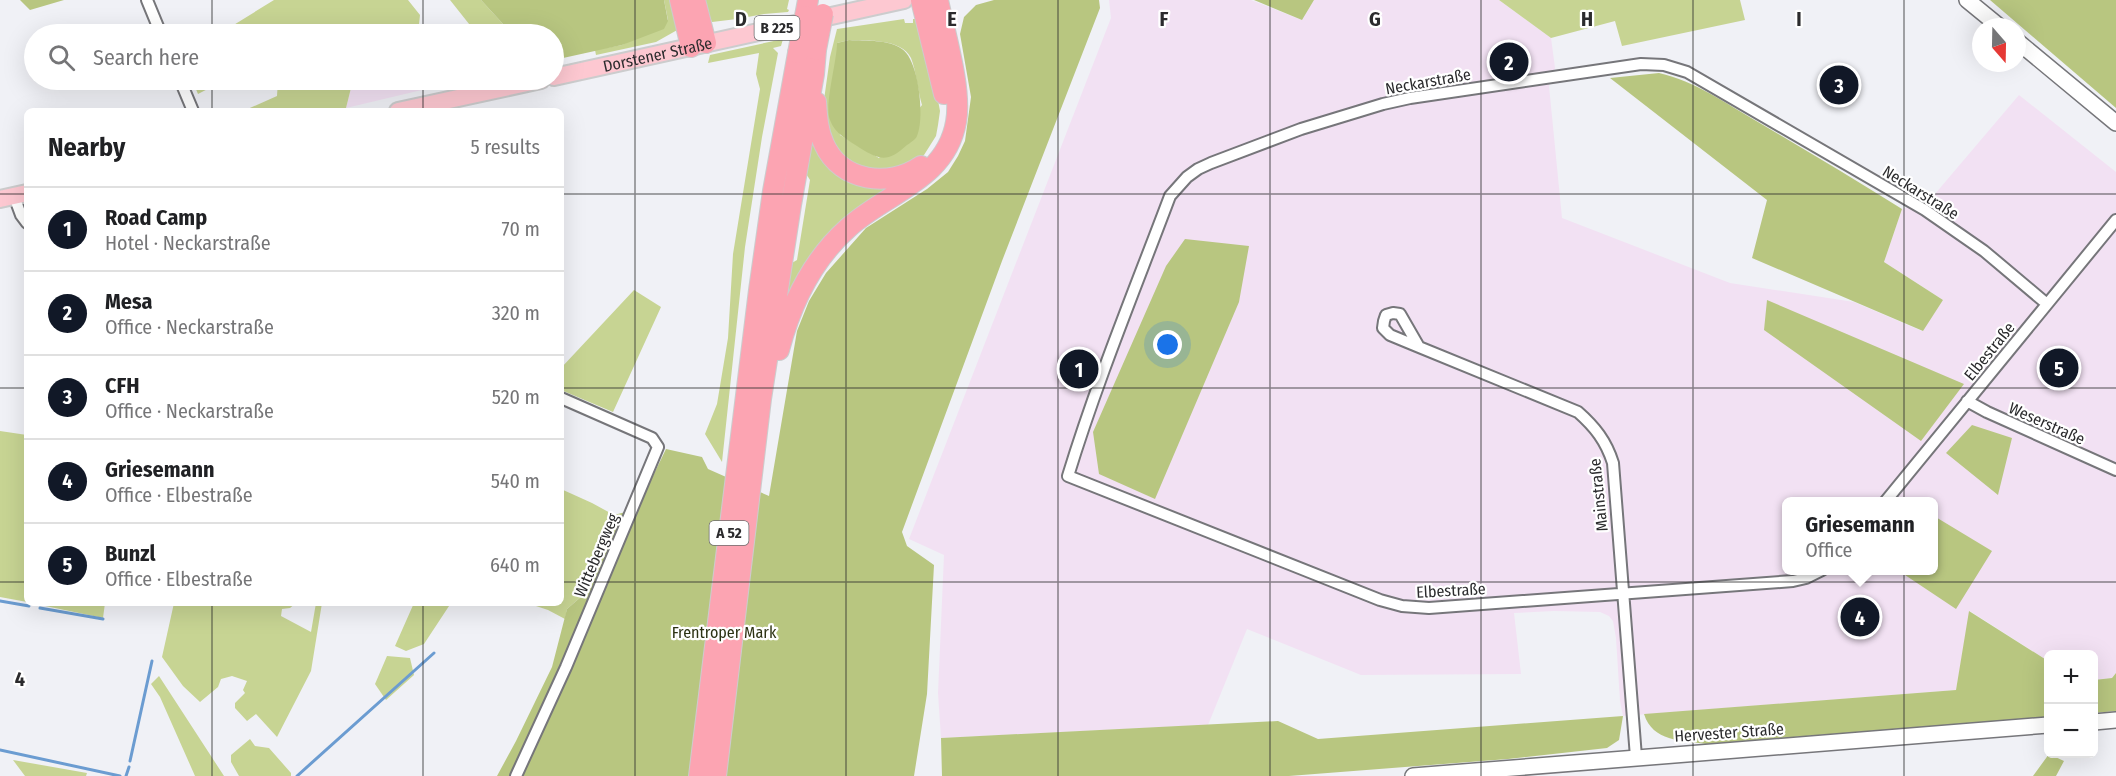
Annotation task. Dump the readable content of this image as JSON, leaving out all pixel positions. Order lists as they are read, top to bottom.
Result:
{
  "streets": {
    "highway": ["A 52"],
    "main road": ["B 225", "Dorstener Straße", "Hervester Straße"],
    "street": [
      "Neckarstraße",
      "Elbestraße",
      "Weserstraße",
      "Mainstraße",
      "Wittebergweg"
    ]
  },
  "crossings": [
    ["Neckarstraße", "Elbestraße"],
    ["Elbestraße", "Weserstraße"],
    ["Elbestraße", "Mainstraße"],
    ["Mainstraße", "Hervester Straße"]
  ],
  "parks": ["Frentroper Mark"],
  "north": "bottom",
  "page": {
    "search": "Search here",
    "pins": [
      "2",
      "3",
      "5",
      "1",
      "4"
    ],
    "heading": ["Nearby", "5 results"],
    "list": [
      {
        "mark": "1",
        "name": "Road Camp",
        "note": "Hotel · Neckarstraße",
        "value": "70 m"
      },
      {
        "mark": "2",
        "name": "Mesa",
        "note": "Office · Neckarstraße",
        "value": "320 m"
      },
      {
        "mark": "3",
        "name": "CFH",
        "note": "Office · Neckarstraße",
        "value": "520 m"
      },
      {
        "mark": "4",
        "name": "Griesemann",
        "note": "Office · Elbestraße",
        "value": "540 m"
      },
      {
        "mark": "5",
        "name": "Bunzl",
        "note": "Office · Elbestraße",
        "value": "640 m"
      }
    ],
    "popup": ["Griesemann", "Office"],
    "map_buttons": ["+", "−"]
  },
  "grid": {
    "columns": [
      "D",
      "E",
      "F",
      "G",
      "H",
      "I"
    ],
    "rows": ["4"]
  }
}
